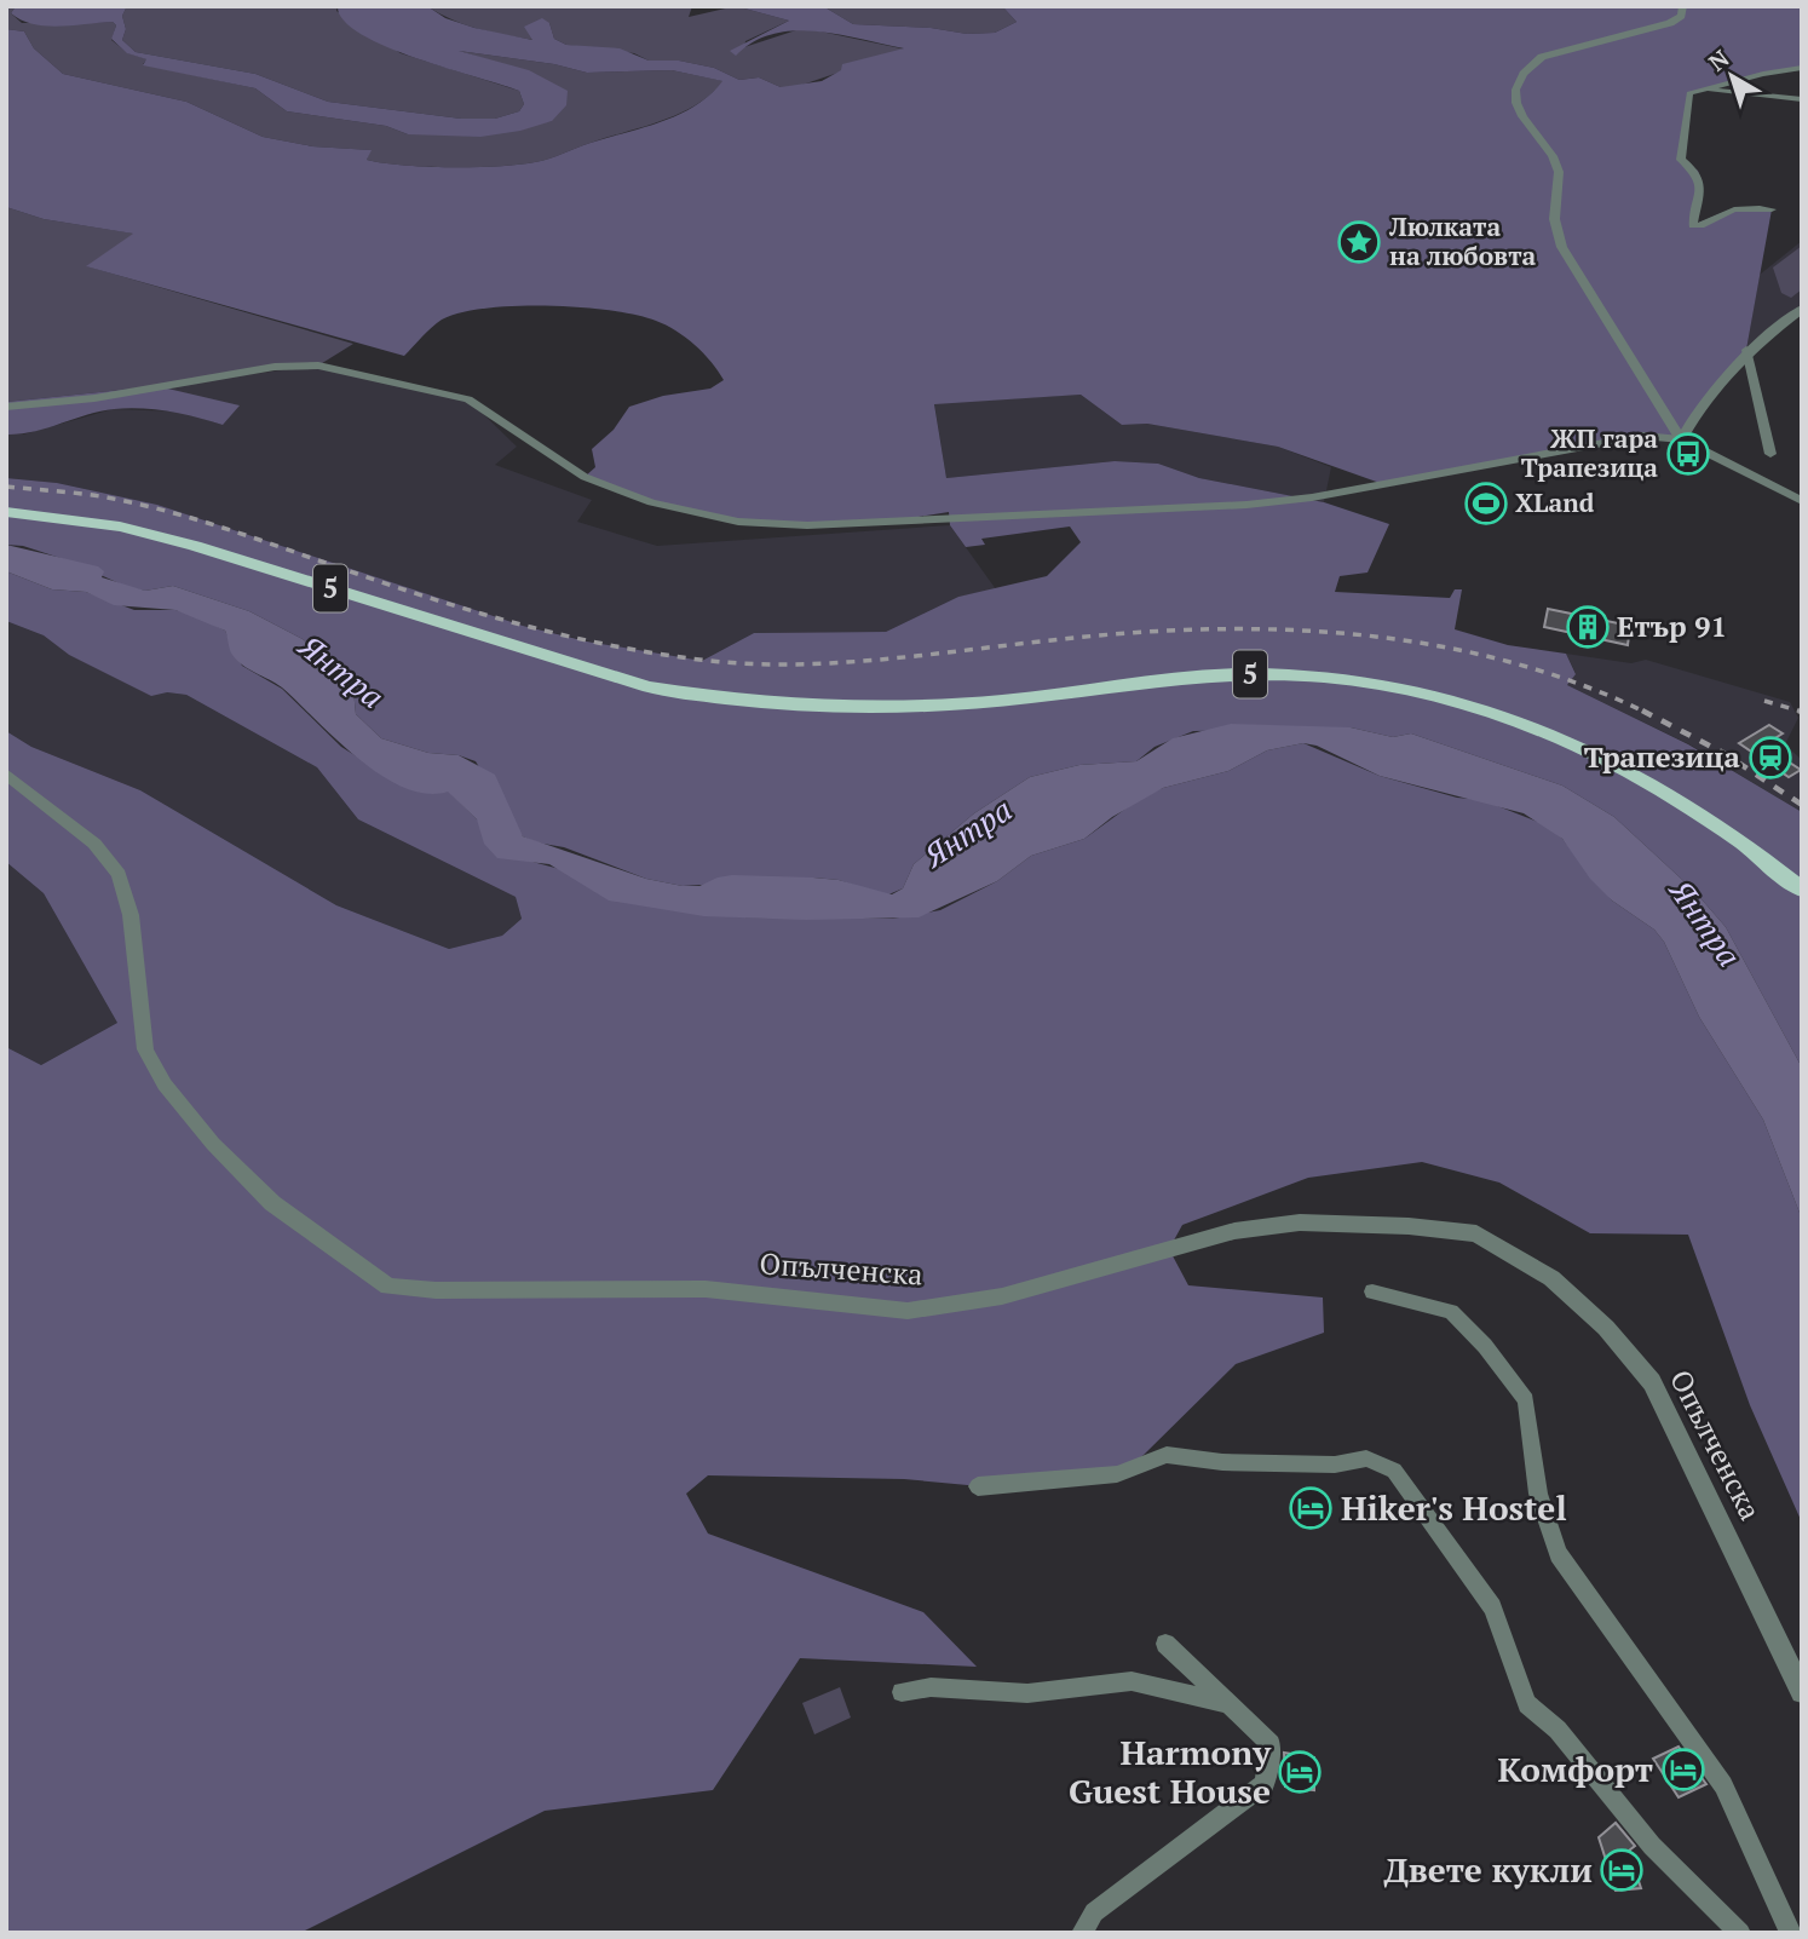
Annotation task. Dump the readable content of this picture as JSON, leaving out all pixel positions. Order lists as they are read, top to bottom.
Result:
{
  "streets": {
    "main road": ["5"],
    "street": ["Опълченска"]
  },
  "water": ["Янтра"],
  "places": {
    "place": ["Люлката на любовта"],
    "bus stop": ["ЖП гара Трапезица"],
    "sports": ["XLand"],
    "building": ["Етър 91"],
    "station": ["Трапезица"],
    "hotel": [
      "Hiker's Hostel",
      "Комфорт",
      "Harmony Guest House",
      "Двете кукли"
    ]
  },
  "north": "top left"
}
